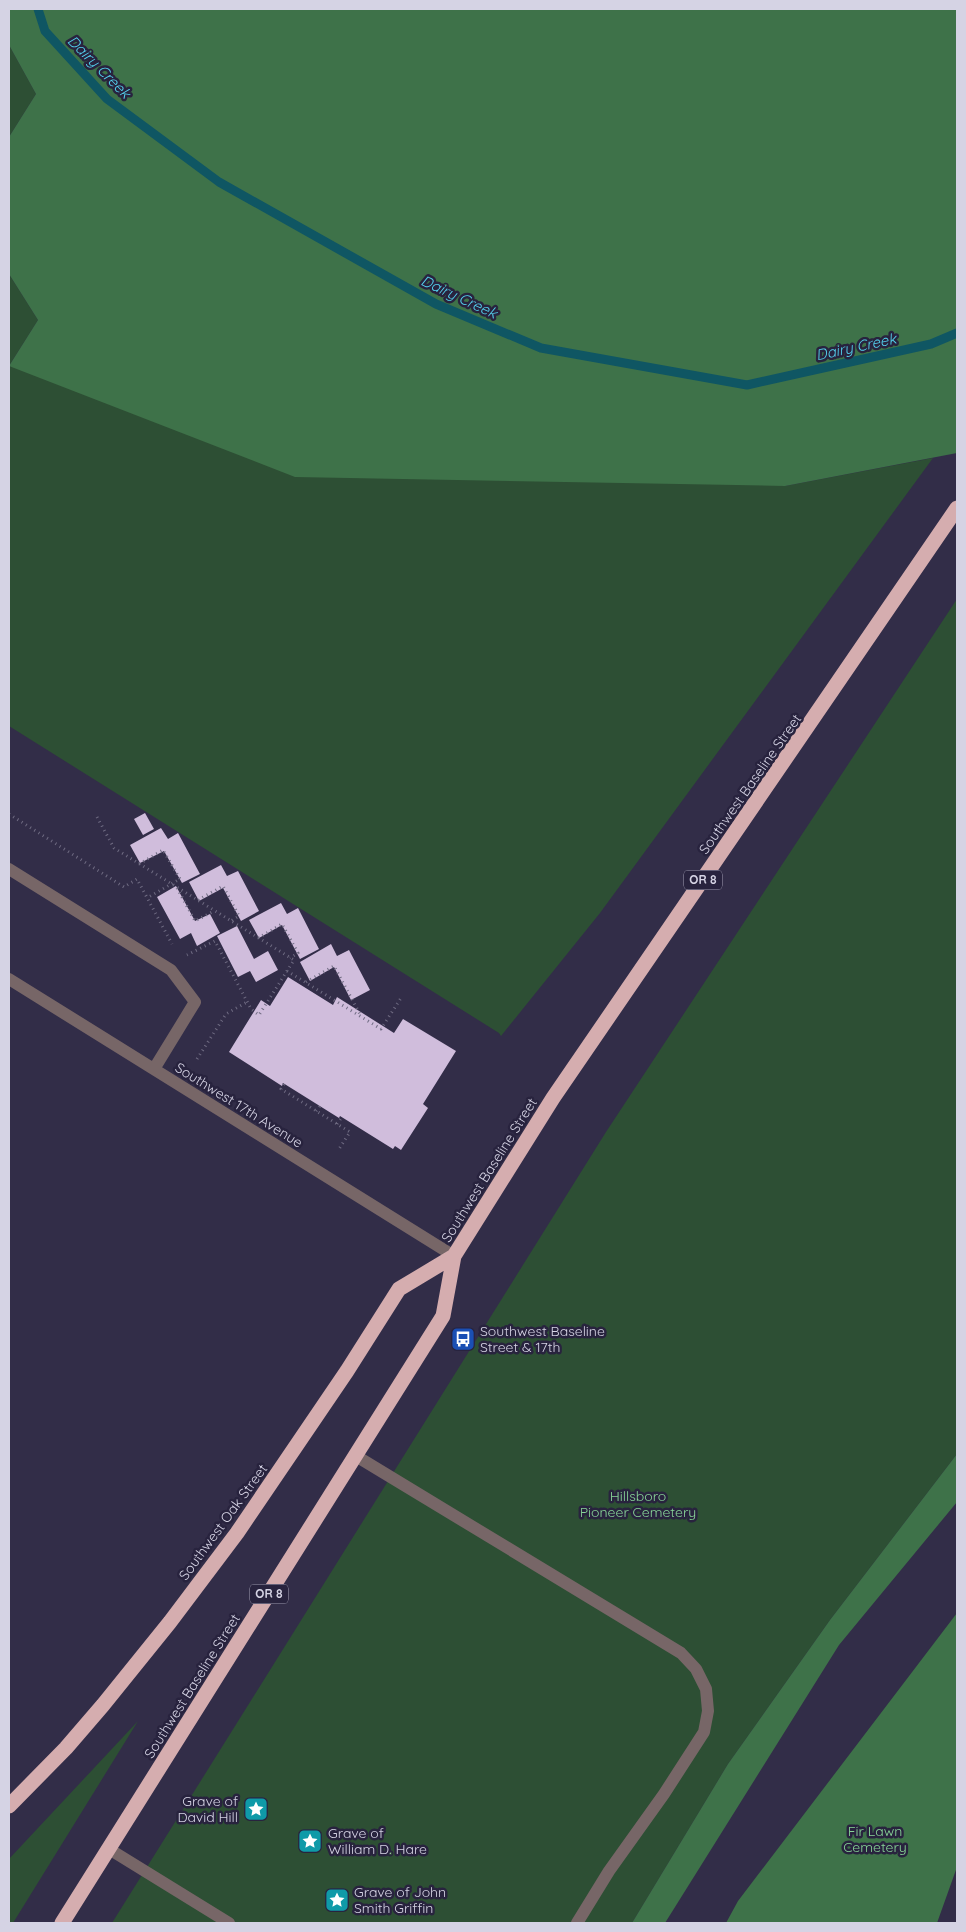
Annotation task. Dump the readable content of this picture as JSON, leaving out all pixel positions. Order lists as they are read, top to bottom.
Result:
{
  "streets": {
    "highway": ["Southwest Baseline Street", "OR 8", "Southwest Oak Street"],
    "street": ["Southwest 17th Avenue"]
  },
  "crossings": [
    ["Southwest Baseline Street", "Southwest 17th Avenue"],
    ["Southwest Baseline Street", "Southwest Oak Street"],
    ["Southwest 17th Avenue", "Southwest Oak Street"]
  ],
  "water": ["Dairy Creek"],
  "parks": ["Hillsboro Pioneer Cemetery", "Fir Lawn Cemetery"],
  "places": {
    "bus stop": ["Southwest Baseline Street & 17th"],
    "place": ["Grave of David Hill", "Grave of William D. Hare", "Grave of John Smith Griffin"]
  }
}
